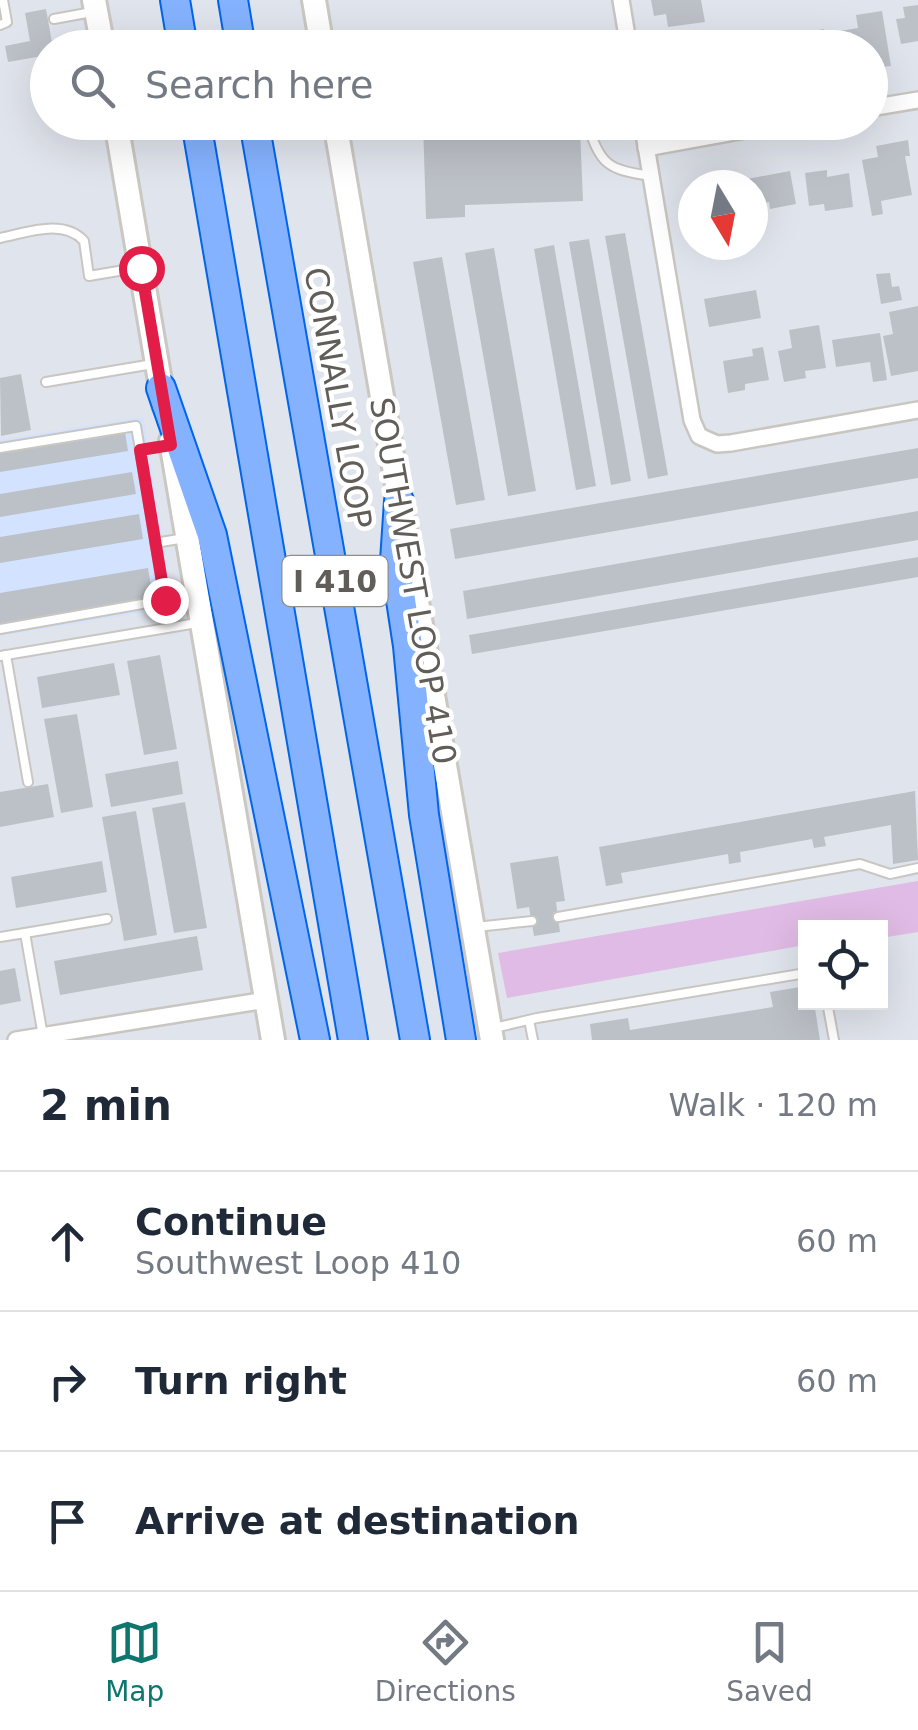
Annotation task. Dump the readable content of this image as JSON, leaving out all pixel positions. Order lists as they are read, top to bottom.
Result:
{
  "streets": {
    "highway": ["CONNALLY LOOP", "I 410"],
    "main road": ["SOUTHWEST LOOP 410"]
  },
  "north": "bottom",
  "page": {
    "search": "Search here",
    "heading": ["2 min", "Walk · 120 m"],
    "list": [
      ["Continue", "Southwest Loop 410", "60 m"],
      ["Turn right", "60 m"],
      "Arrive at destination"
    ],
    "nav": ["Map", "Directions", "Saved"]
  }
}
